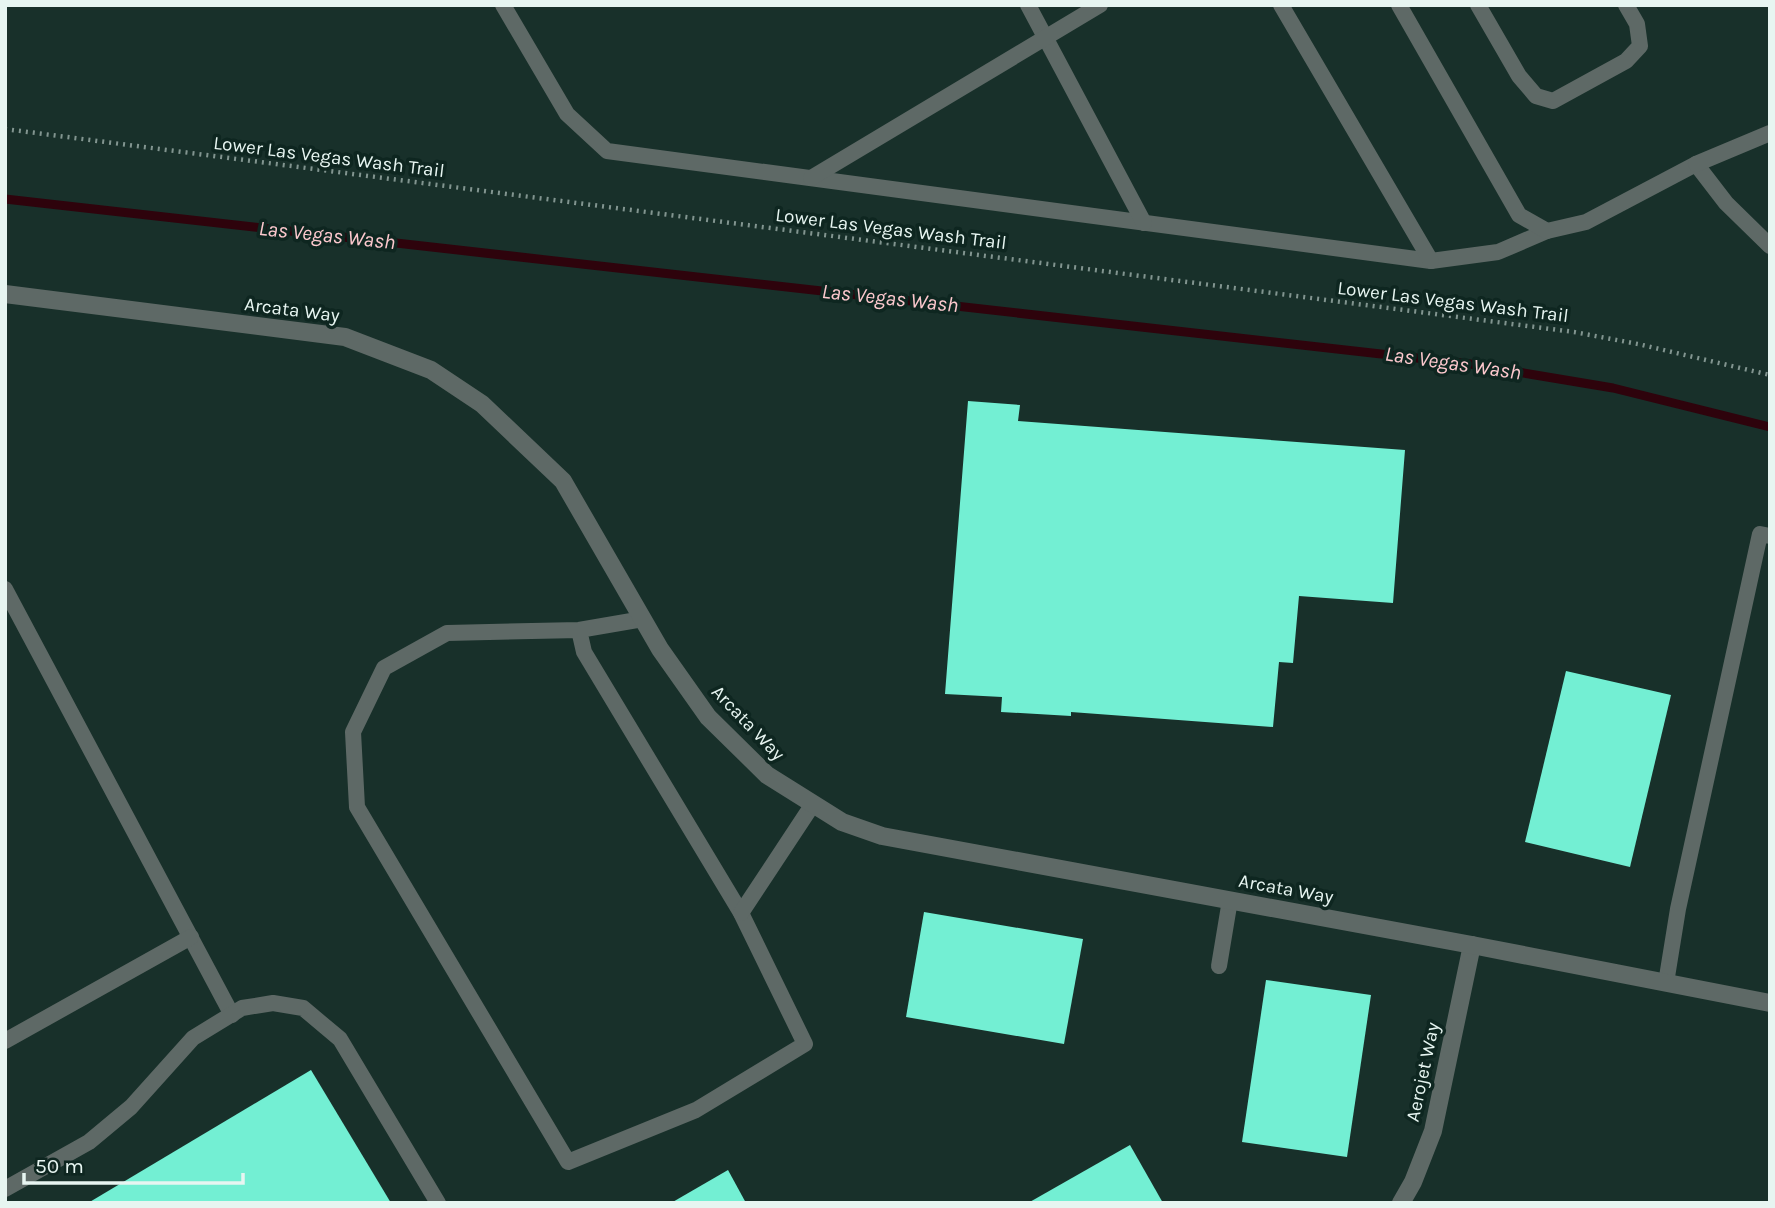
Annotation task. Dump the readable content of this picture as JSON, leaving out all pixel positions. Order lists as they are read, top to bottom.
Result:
{
  "streets": {
    "street": ["Arcata Way", "Aerojet Way"],
    "path": ["Lower Las Vegas Wash Trail"]
  },
  "crossings": [
    ["Arcata Way", "Aerojet Way"]
  ],
  "water": ["Las Vegas Wash"],
  "scale_bar": "50 m"
}
